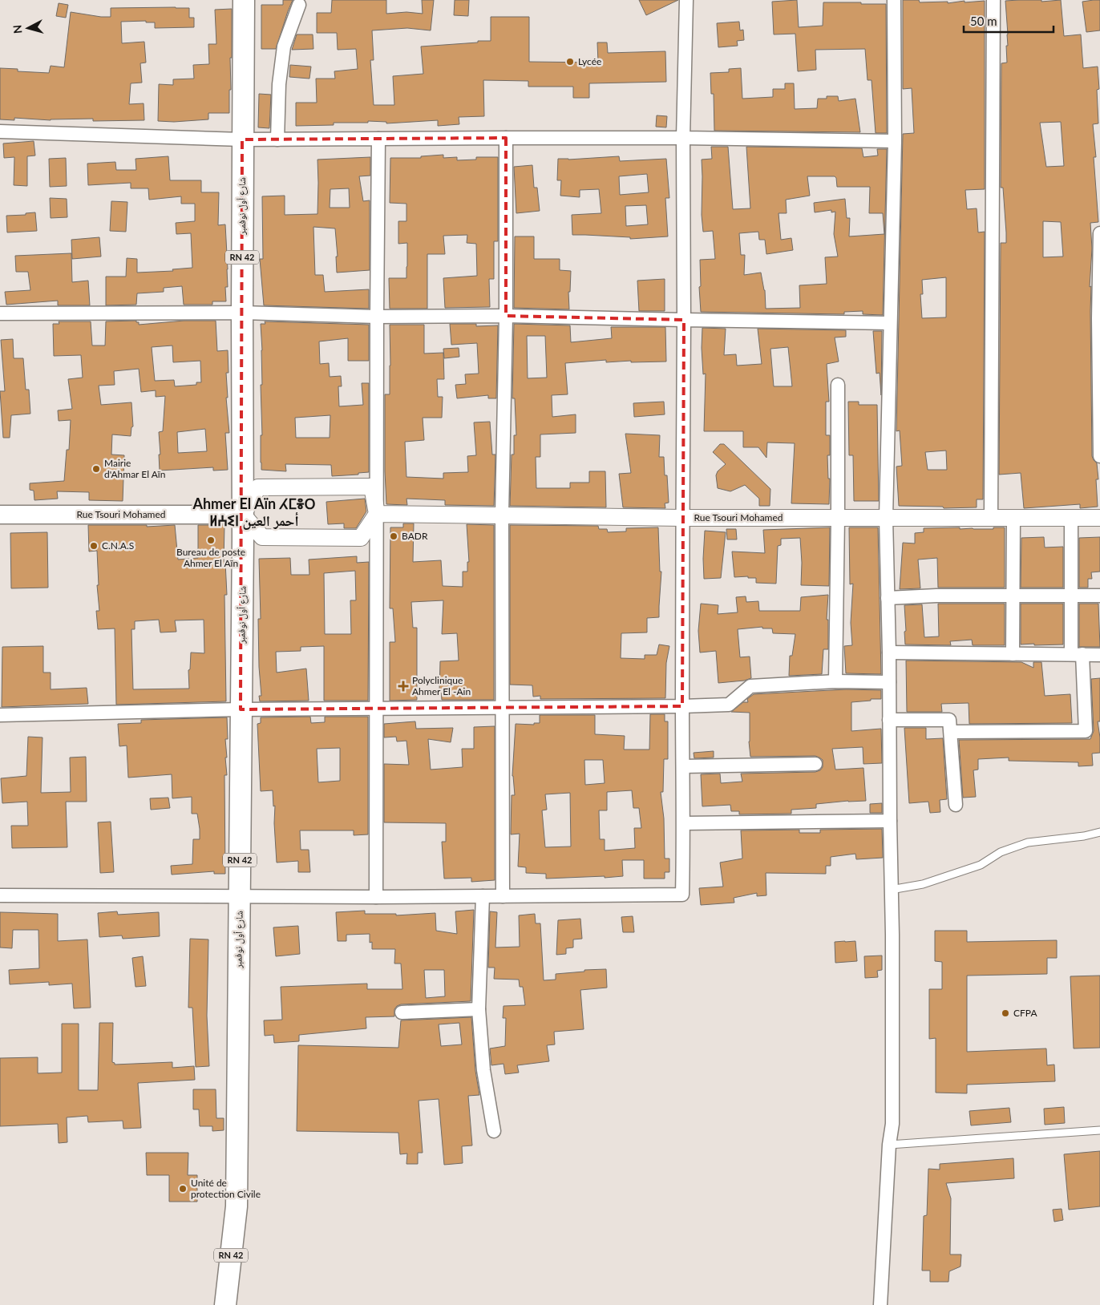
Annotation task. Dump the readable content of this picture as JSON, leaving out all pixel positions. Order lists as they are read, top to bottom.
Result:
{
  "streets": {
    "main road": ["شارع أول نوفمبر", "RN 42", "Rue Tsouri Mohamed"]
  },
  "crossings": [
    ["شارع أول نوفمبر", "Rue Tsouri Mohamed"]
  ],
  "districts": ["Ahmer El Aïn ⵃⵎⴻⵔ ⵍⵄⵉⵏ أحمر العين"],
  "places": {
    "other": [
      "Lycée",
      "Mairie d'Ahmar El Aïn",
      "BADR",
      "Bureau de poste Ahmer El Aïn",
      "C.N.A.S",
      "CFPA",
      "Unité de protection Civile"
    ],
    "health": ["Polyclinique Ahmer El -Ain"]
  },
  "scale_bar": "50 m",
  "north": "left"
}
